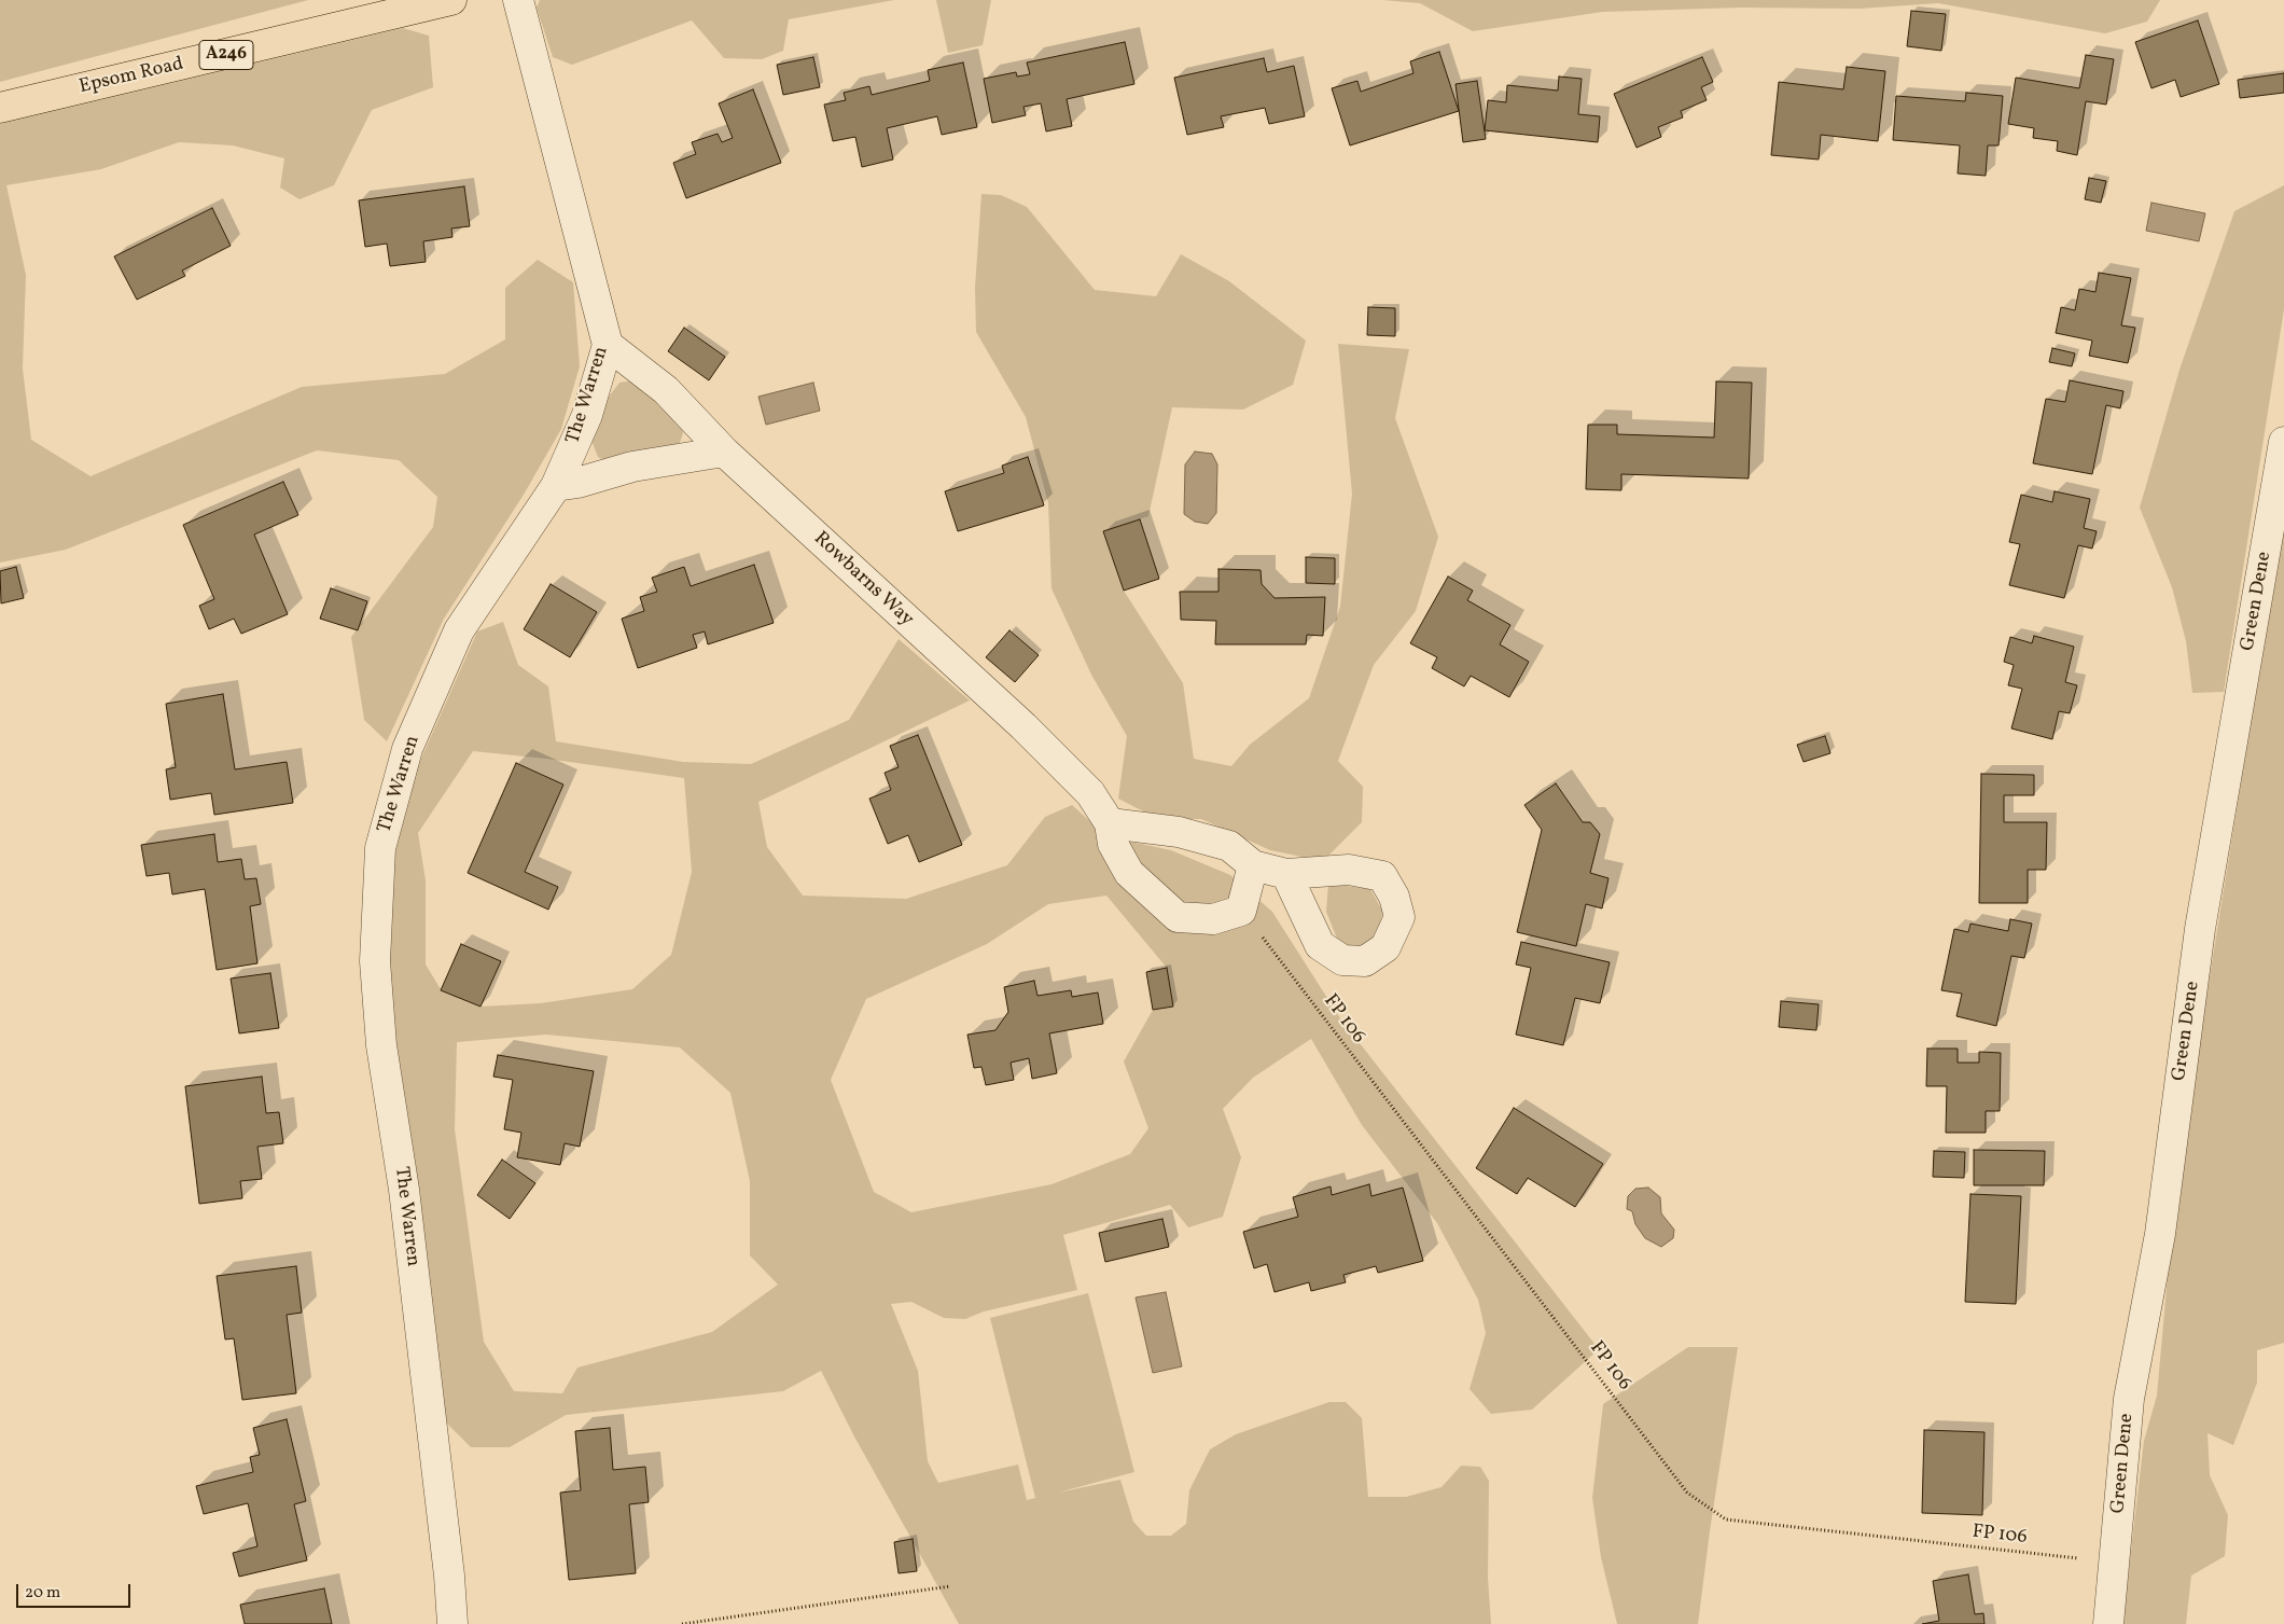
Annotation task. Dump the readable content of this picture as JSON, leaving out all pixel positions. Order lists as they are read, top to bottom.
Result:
{
  "streets": {
    "main road": ["A246", "Epsom Road"],
    "street": ["The Warren", "Rowbarns Way", "Green Dene"],
    "path": ["FP 106"]
  },
  "crossings": [
    ["The Warren", "Rowbarns Way"],
    ["Rowbarns Way", "FP 106"],
    ["Green Dene", "FP 106"]
  ],
  "scale_bar": "20 m"
}
